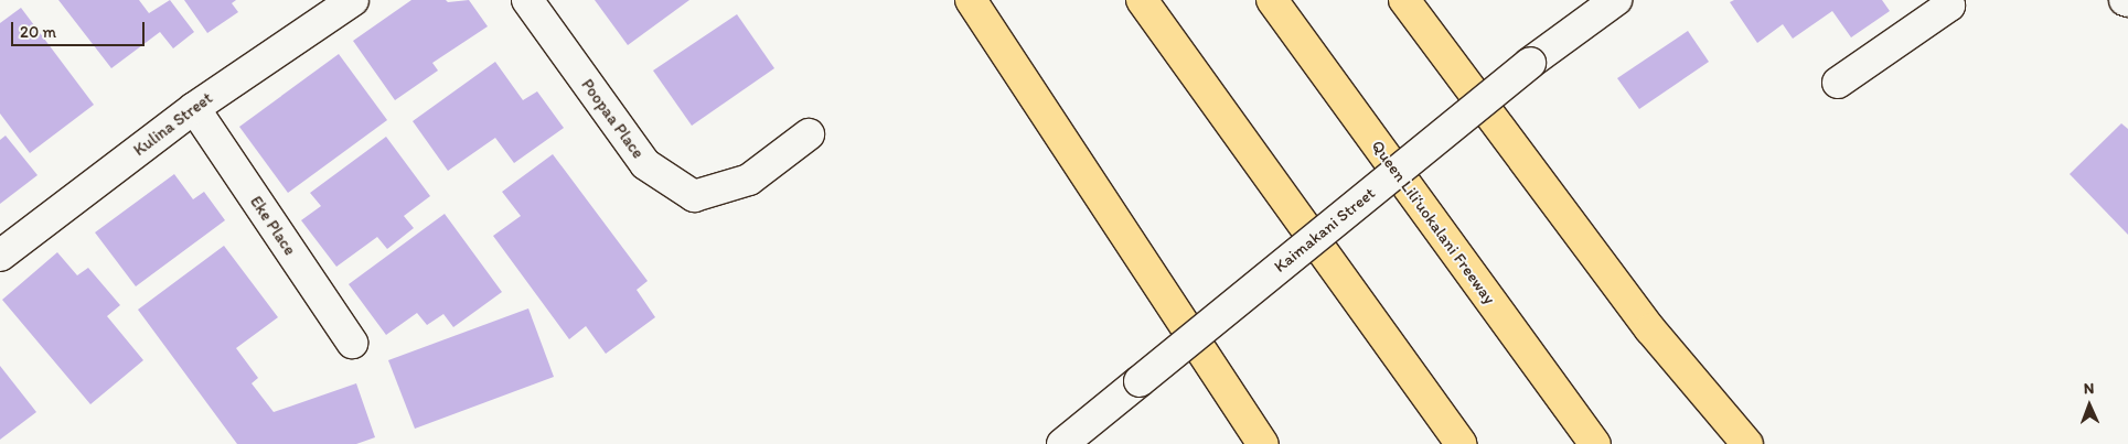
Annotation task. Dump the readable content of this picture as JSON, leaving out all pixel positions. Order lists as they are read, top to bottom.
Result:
{
  "streets": {
    "highway": ["Queen Liliʻuokalani Freeway"],
    "street": [
      "Poopaa Place",
      "Kulina Street",
      "Eke Place",
      "Kaimakani Street"
    ]
  },
  "crossings": [
    ["Kulina Street", "Eke Place"]
  ],
  "scale_bar": "20 m",
  "north": "top"
}
